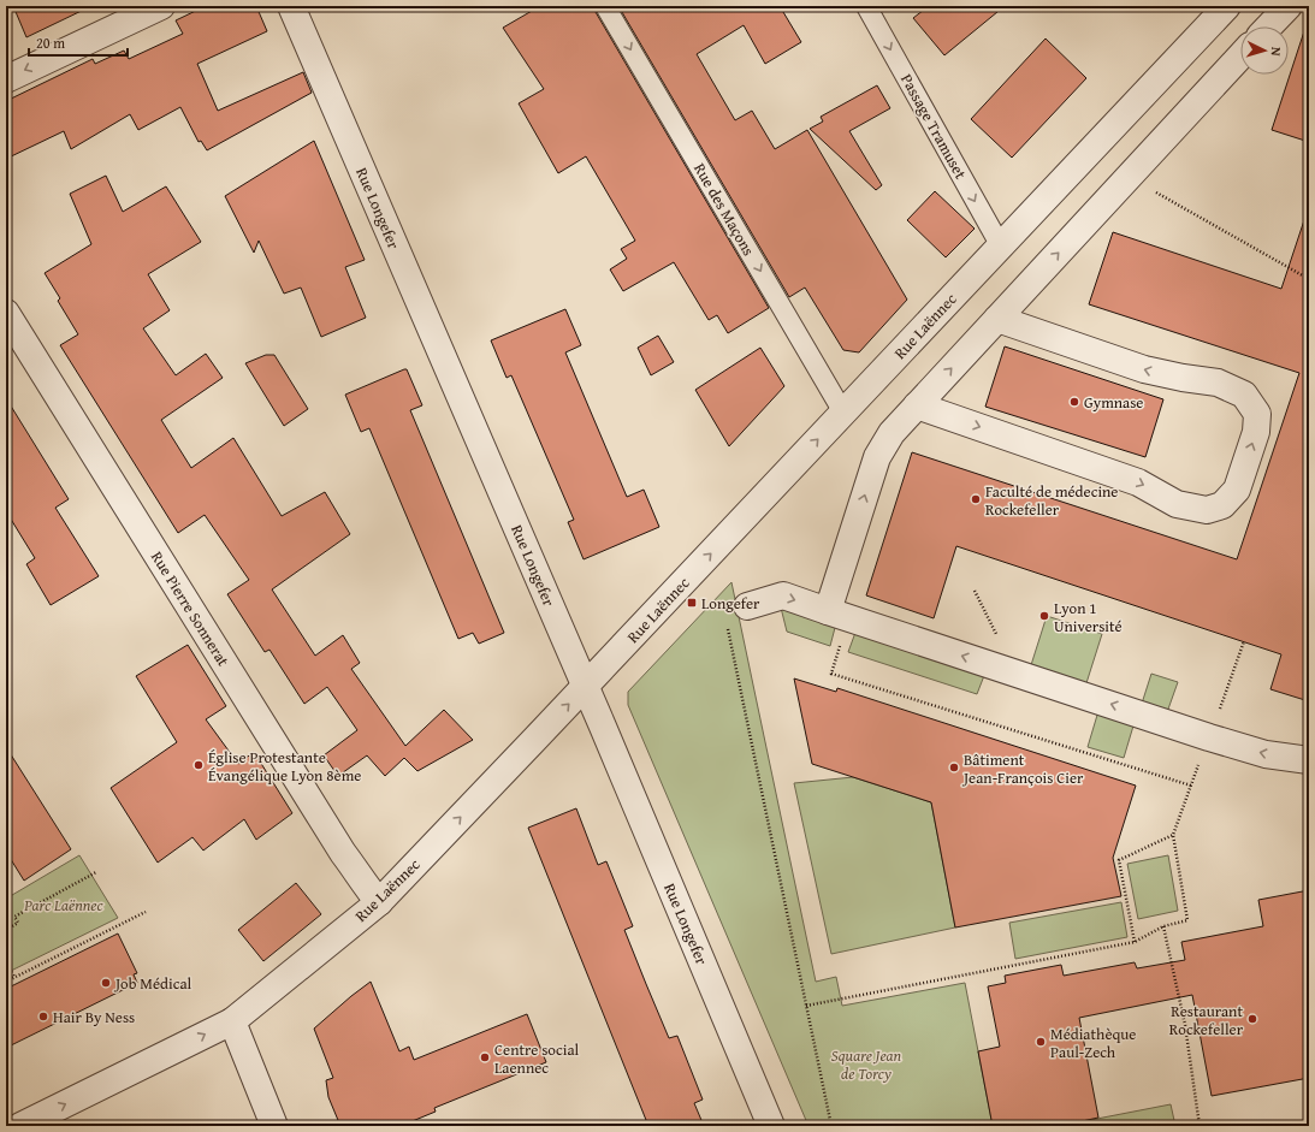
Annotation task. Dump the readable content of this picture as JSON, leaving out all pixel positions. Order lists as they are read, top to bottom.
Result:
{
  "streets": {
    "street": ["Rue Longefer", "Rue Laënnec", "Rue Pierre Sonnerat"],
    "lane": ["Passage Tramuset", "Rue des Maçons"]
  },
  "crossings": [
    ["Passage Tramuset", "Rue Laënnec"],
    ["Rue Longefer", "Rue Laënnec"],
    ["Rue des Maçons", "Rue Laënnec"],
    ["Rue Laënnec", "Rue Pierre Sonnerat"]
  ],
  "one_way": ["Passage Tramuset", "Rue des Maçons", "Rue Laënnec"],
  "parks": ["Parc Laënnec", "Square Jean de Torcy"],
  "places": {
    "other": [
      "Gymnase",
      "Faculté de médecine Rockefeller",
      "Lyon 1 Université",
      "Église Protestante Évangélique Lyon 8ème",
      "Bâtiment Jean-François Cier",
      "Job Médical",
      "Hair By Ness",
      "Restaurant Rockefeller",
      "Médiathèque Paul-Zech",
      "Centre social Laennec"
    ],
    "transit": ["Longefer"]
  },
  "scale_bar": "20 m",
  "north": "right"
}
